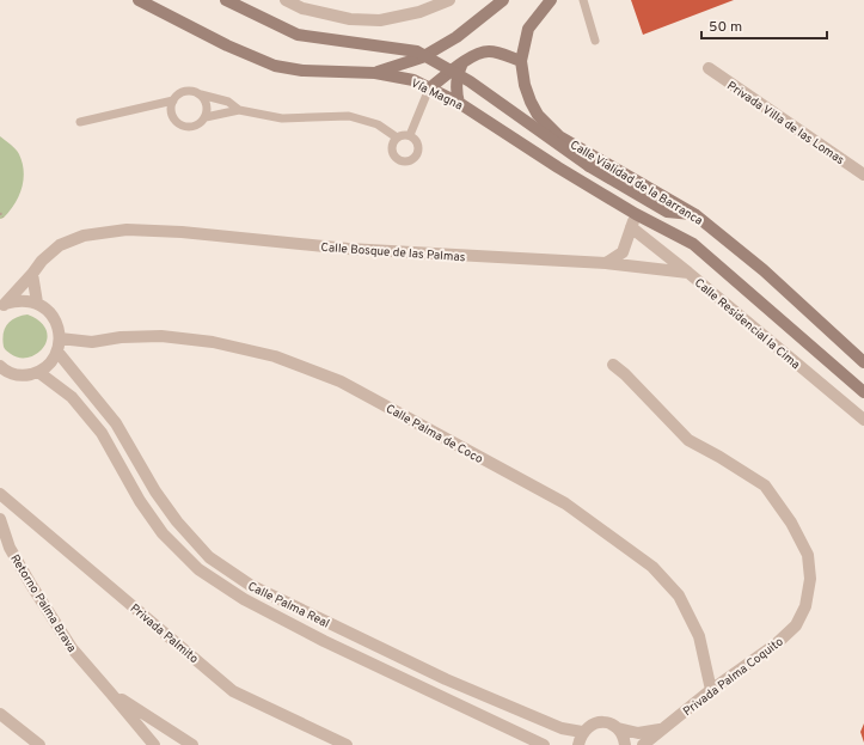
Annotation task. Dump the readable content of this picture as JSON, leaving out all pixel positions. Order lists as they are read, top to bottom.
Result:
{
  "streets": {
    "main road": ["Vía Magna", "Calle Vialidad de la Barranca"],
    "street": [
      "Privada Villa de las Lomas",
      "Calle Bosque de las Palmas",
      "Calle Residencial la Cima",
      "Calle Palma de Coco",
      "Retorno Palma Brava",
      "Calle Palma Real",
      "Privada Palmito",
      "Privada Palma Coquito"
    ]
  },
  "crossings": [
    ["Vía Magna", "Calle Vialidad de la Barranca"],
    ["Calle Bosque de las Palmas", "Calle Residencial la Cima"],
    ["Calle Palma de Coco", "Privada Palma Coquito"],
    ["Calle Palma Real", "Privada Palma Coquito"]
  ],
  "scale_bar": "50 m"
}
